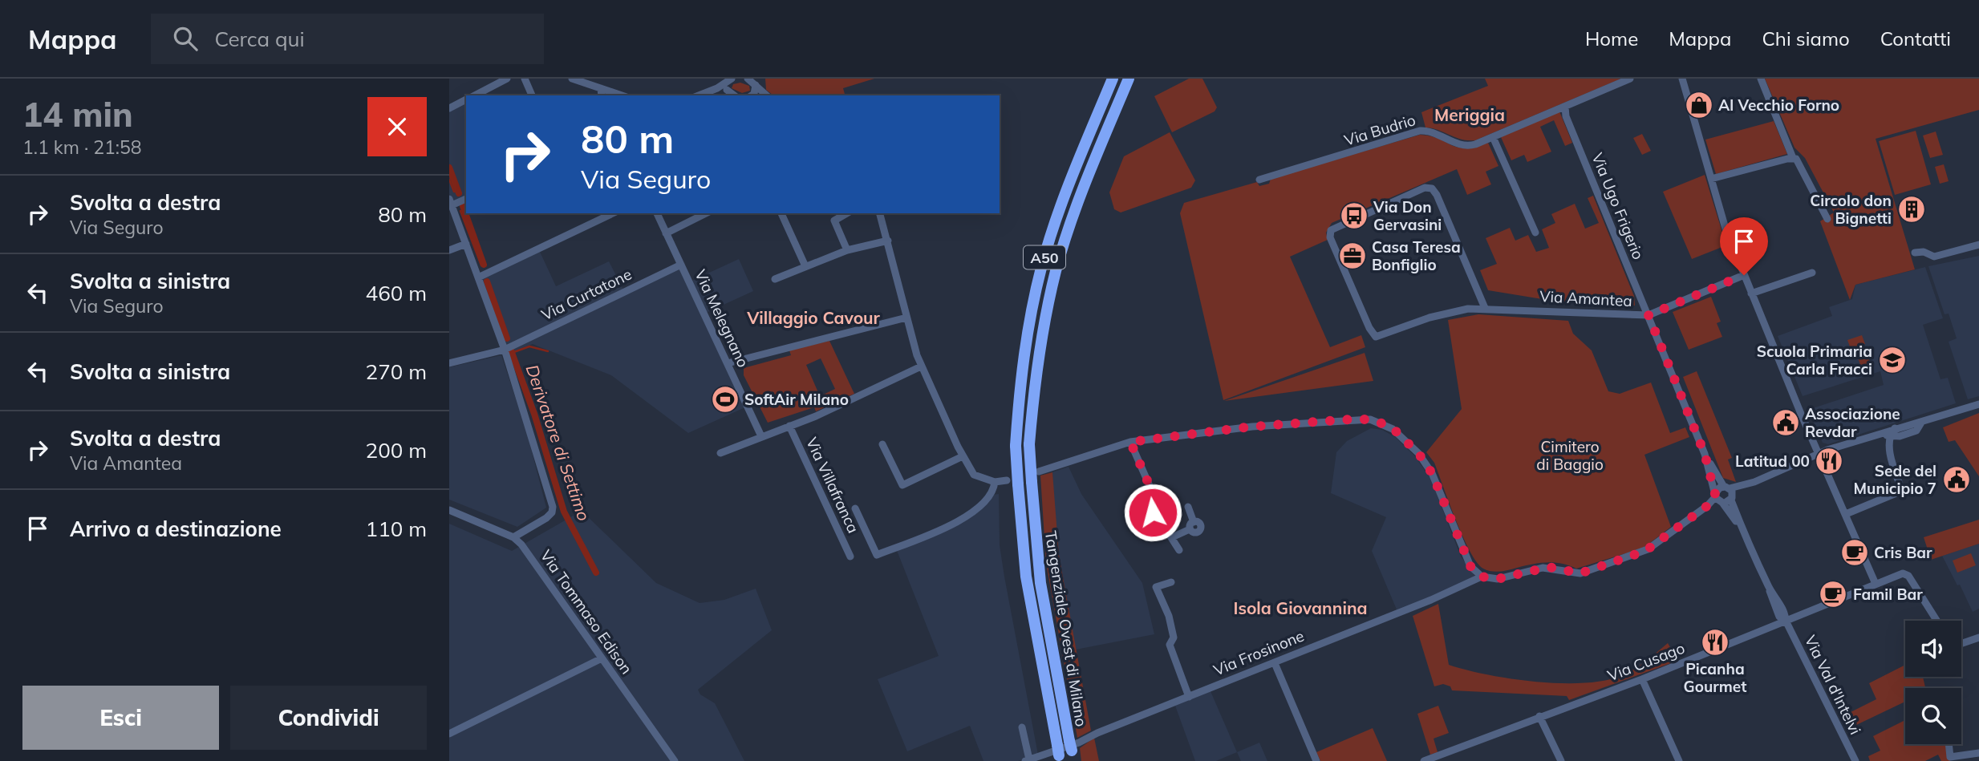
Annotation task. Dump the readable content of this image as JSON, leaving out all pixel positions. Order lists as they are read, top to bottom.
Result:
{
  "streets": {
    "highway": ["A50", "Tangenziale Ovest di Milano"],
    "street": [
      "Via Budrio",
      "Via Ugo Frigerio",
      "Via Curtatone",
      "Via Amantea",
      "Via Melegnano",
      "Via Villafranca",
      "Via Tommaso Edison",
      "Via Frosinone",
      "Via Cusago",
      "Via Val d'Intelvi"
    ]
  },
  "crossings": [
    ["Via Budrio", "Via Ugo Frigerio"],
    ["Via Ugo Frigerio", "Via Amantea"],
    ["Via Curtatone", "Via Melegnano"],
    ["Tangenziale Ovest di Milano", "Via Frosinone"],
    ["Via Cusago", "Via Val d'Intelvi"]
  ],
  "districts": ["Meriggia", "Villaggio Cavour", "Isola Giovannina"],
  "water": ["Derivatore di Settimo"],
  "parks": ["Cimitero di Baggio"],
  "places": {
    "shop": ["Al Vecchio Forno"],
    "building": ["Circolo don Bignetti"],
    "bus stop": ["Via Don Gervasini"],
    "office": ["Casa Teresa Bonfiglio"],
    "school or university": ["Scuola Primaria Carla Fracci"],
    "sports": ["SoftAir Milano"],
    "public building": ["Associazione Revdar", "Sede del Municipio 7"],
    "restaurant": ["Latitud 00", "Picanha Gourmet"],
    "cafe": ["Cris Bar", "Famil Bar"]
  },
  "page": {
    "header": "Mappa",
    "search": "Cerca qui",
    "nav": [
      "Home",
      "Mappa",
      "Chi siamo",
      "Contatti"
    ],
    "heading": ["14 min", "1.1 km · 21:58"],
    "turn": ["80 m", "Via Seguro"],
    "list": [
      {
        "name": "Svolta a destra",
        "note": "Via Seguro",
        "value": "80 m"
      },
      {
        "name": "Svolta a sinistra",
        "note": "Via Seguro",
        "value": "460 m"
      },
      {
        "name": "Svolta a sinistra",
        "value": "270 m"
      },
      {
        "name": "Svolta a destra",
        "note": "Via Amantea",
        "value": "200 m"
      },
      {
        "name": "Arrivo a destinazione",
        "value": "110 m"
      }
    ],
    "buttons": ["Esci", "Condividi"]
  }
}
